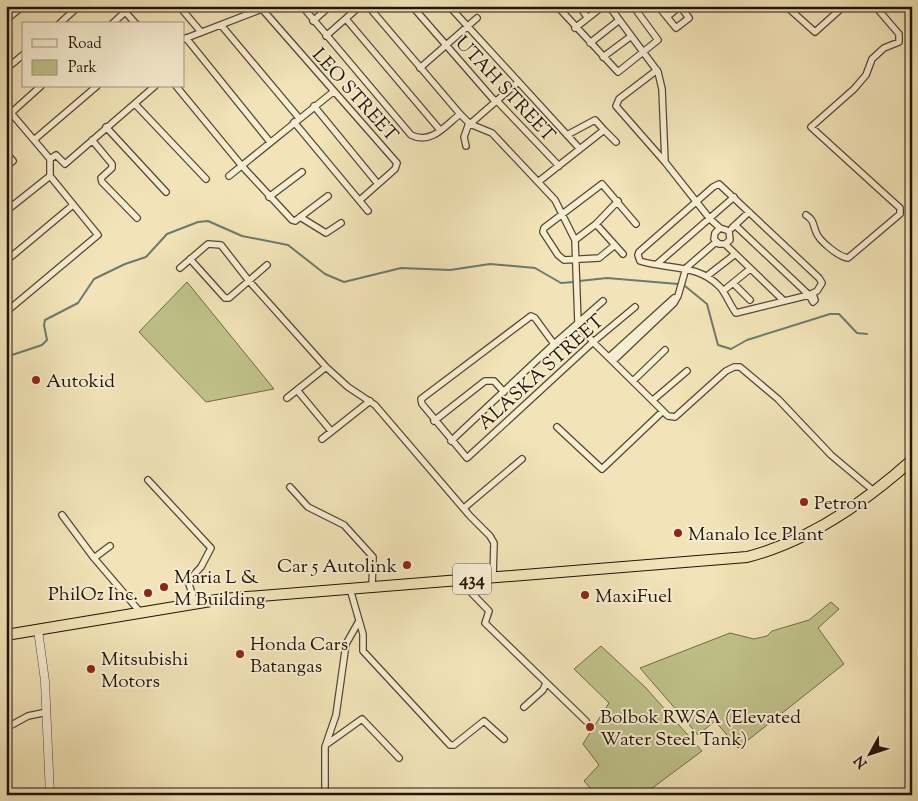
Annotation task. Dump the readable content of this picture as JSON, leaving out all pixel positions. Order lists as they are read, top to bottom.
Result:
{
  "streets": {
    "highway": ["434"],
    "street": ["UTAH STREET", "LEO STREET", "ALASKA STREET"]
  },
  "places": [
    "Autokid",
    "Petron",
    "Manalo Ice Plant",
    "Car 5 Autolink",
    "Maria L & M Building",
    "PhilOz Inc.",
    "MaxiFuel",
    "Honda Cars Batangas",
    "Mitsubishi Motors",
    "Bolbok RWSA (Elevated Water Steel Tank)"
  ],
  "legend": ["Road", "Park"],
  "north": "bottom left"
}
